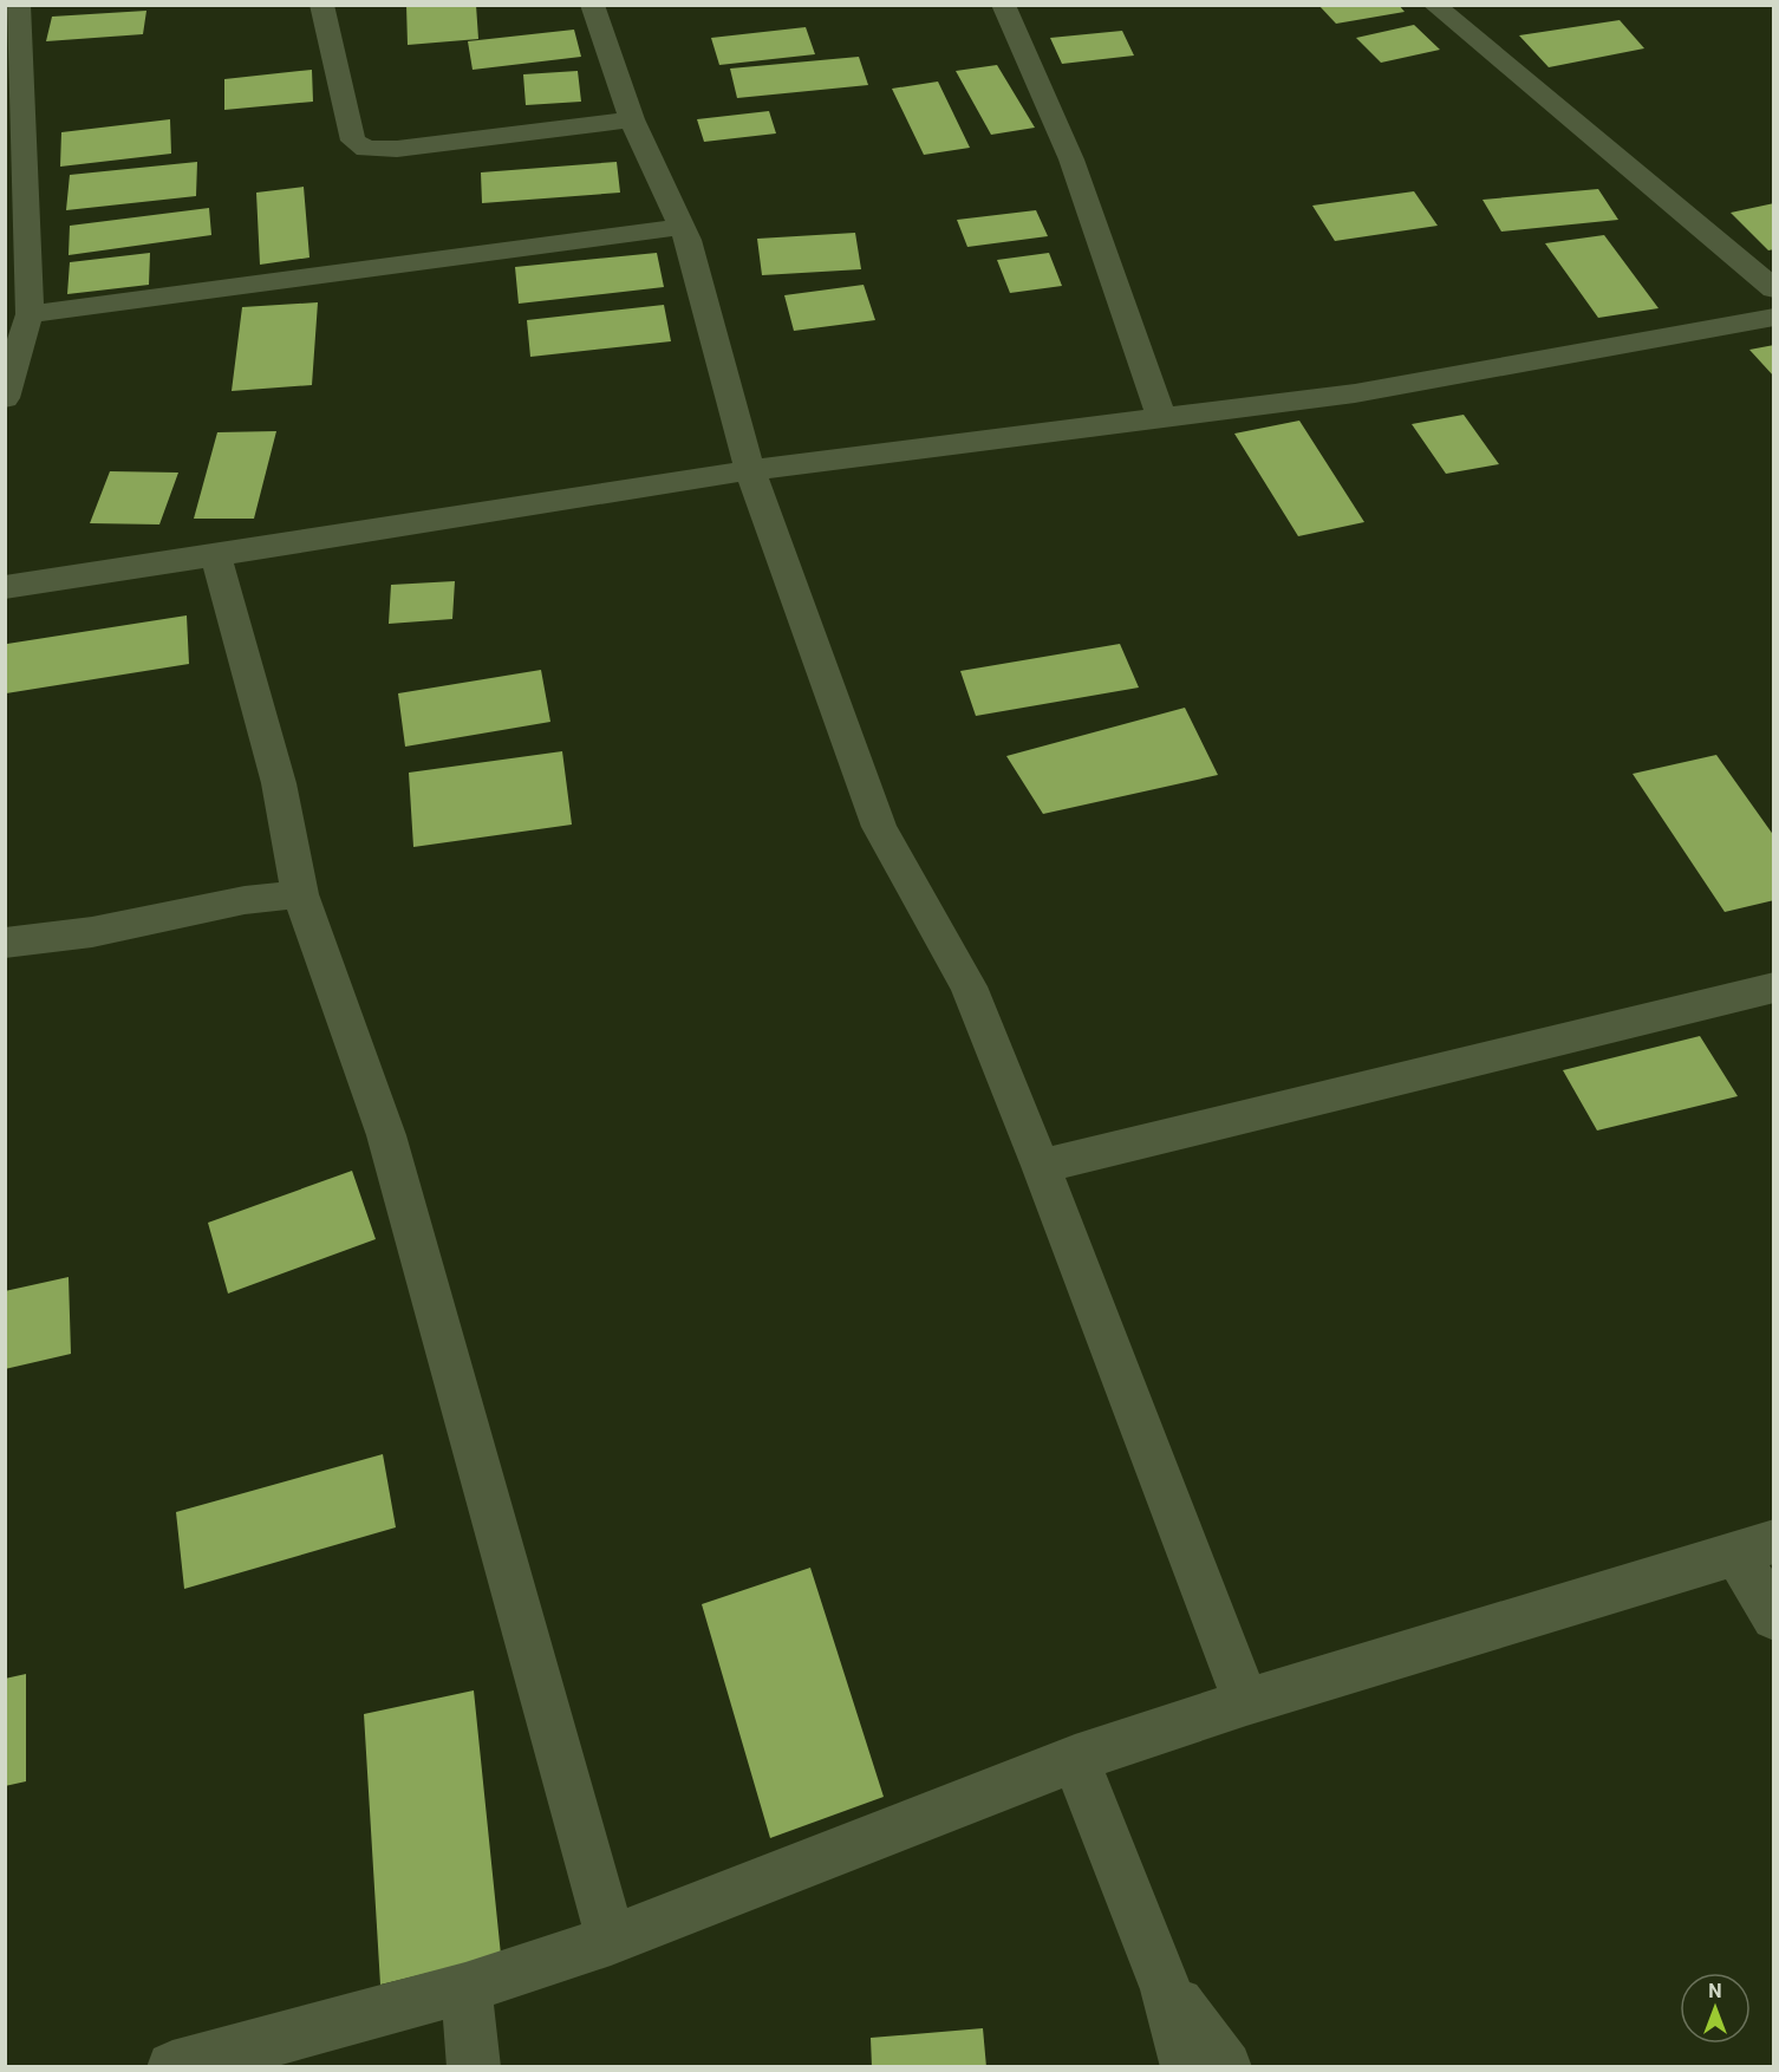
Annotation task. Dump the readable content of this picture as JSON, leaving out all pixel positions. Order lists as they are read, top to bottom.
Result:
{
  "north": "top"
}
